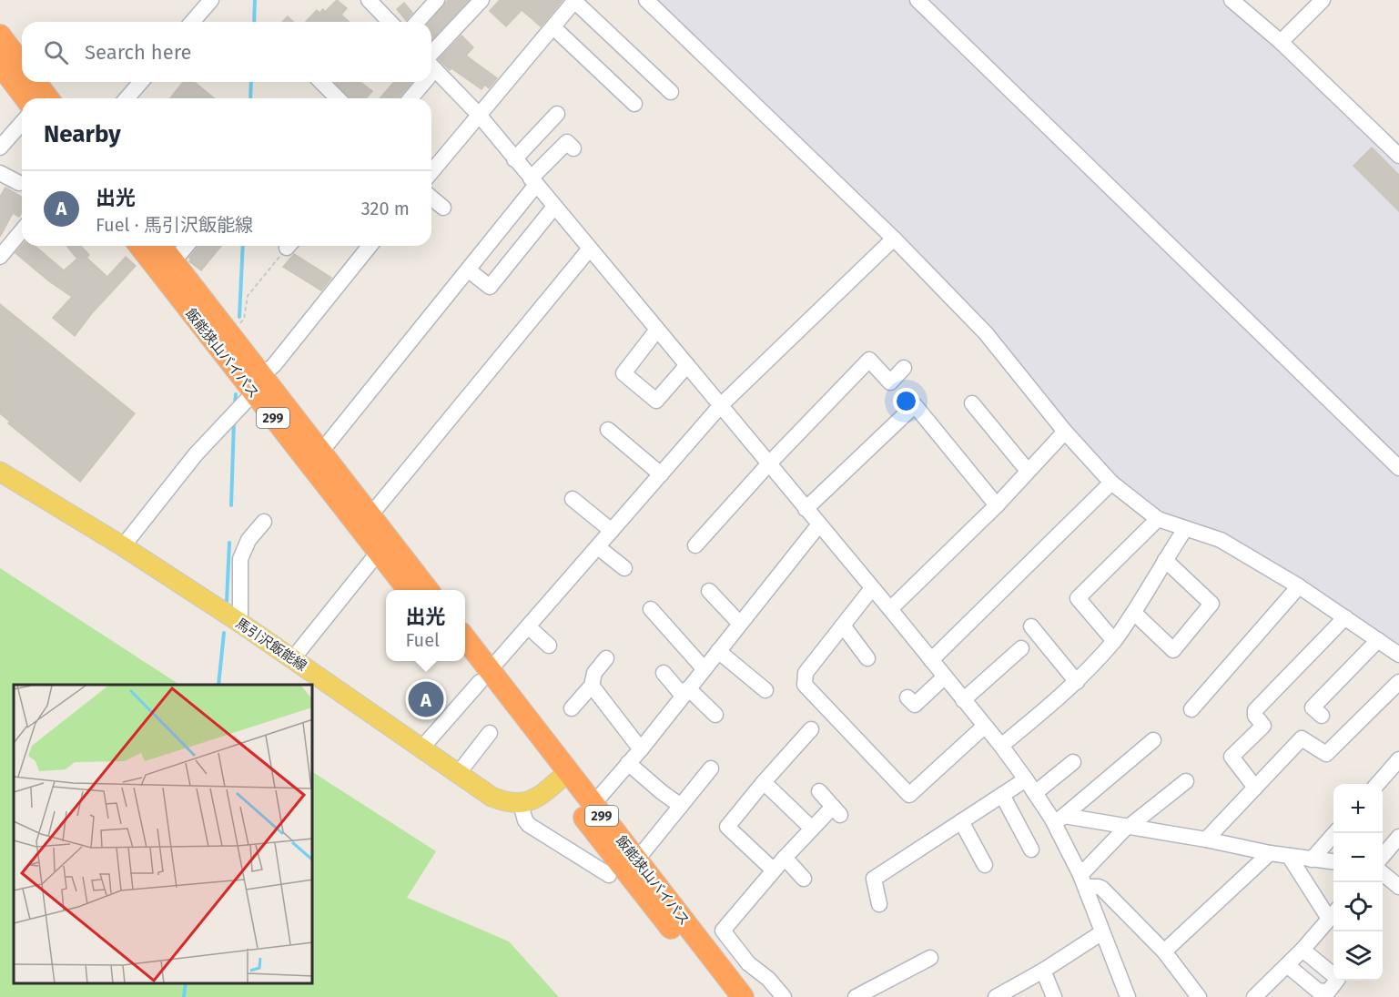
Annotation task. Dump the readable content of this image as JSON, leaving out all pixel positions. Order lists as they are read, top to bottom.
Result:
{
  "streets": {
    "highway": ["飯能狭山バイパス", "299"],
    "main road": ["馬引沢飯能線"]
  },
  "page": {
    "search": "Search here",
    "heading": "Nearby",
    "list": [
      {
        "mark": "A",
        "name": "出光",
        "note": "Fuel · 馬引沢飯能線",
        "value": "320 m"
      }
    ],
    "popup": ["出光", "Fuel"],
    "pins": "A",
    "map_buttons": ["+", "−"]
  }
}
